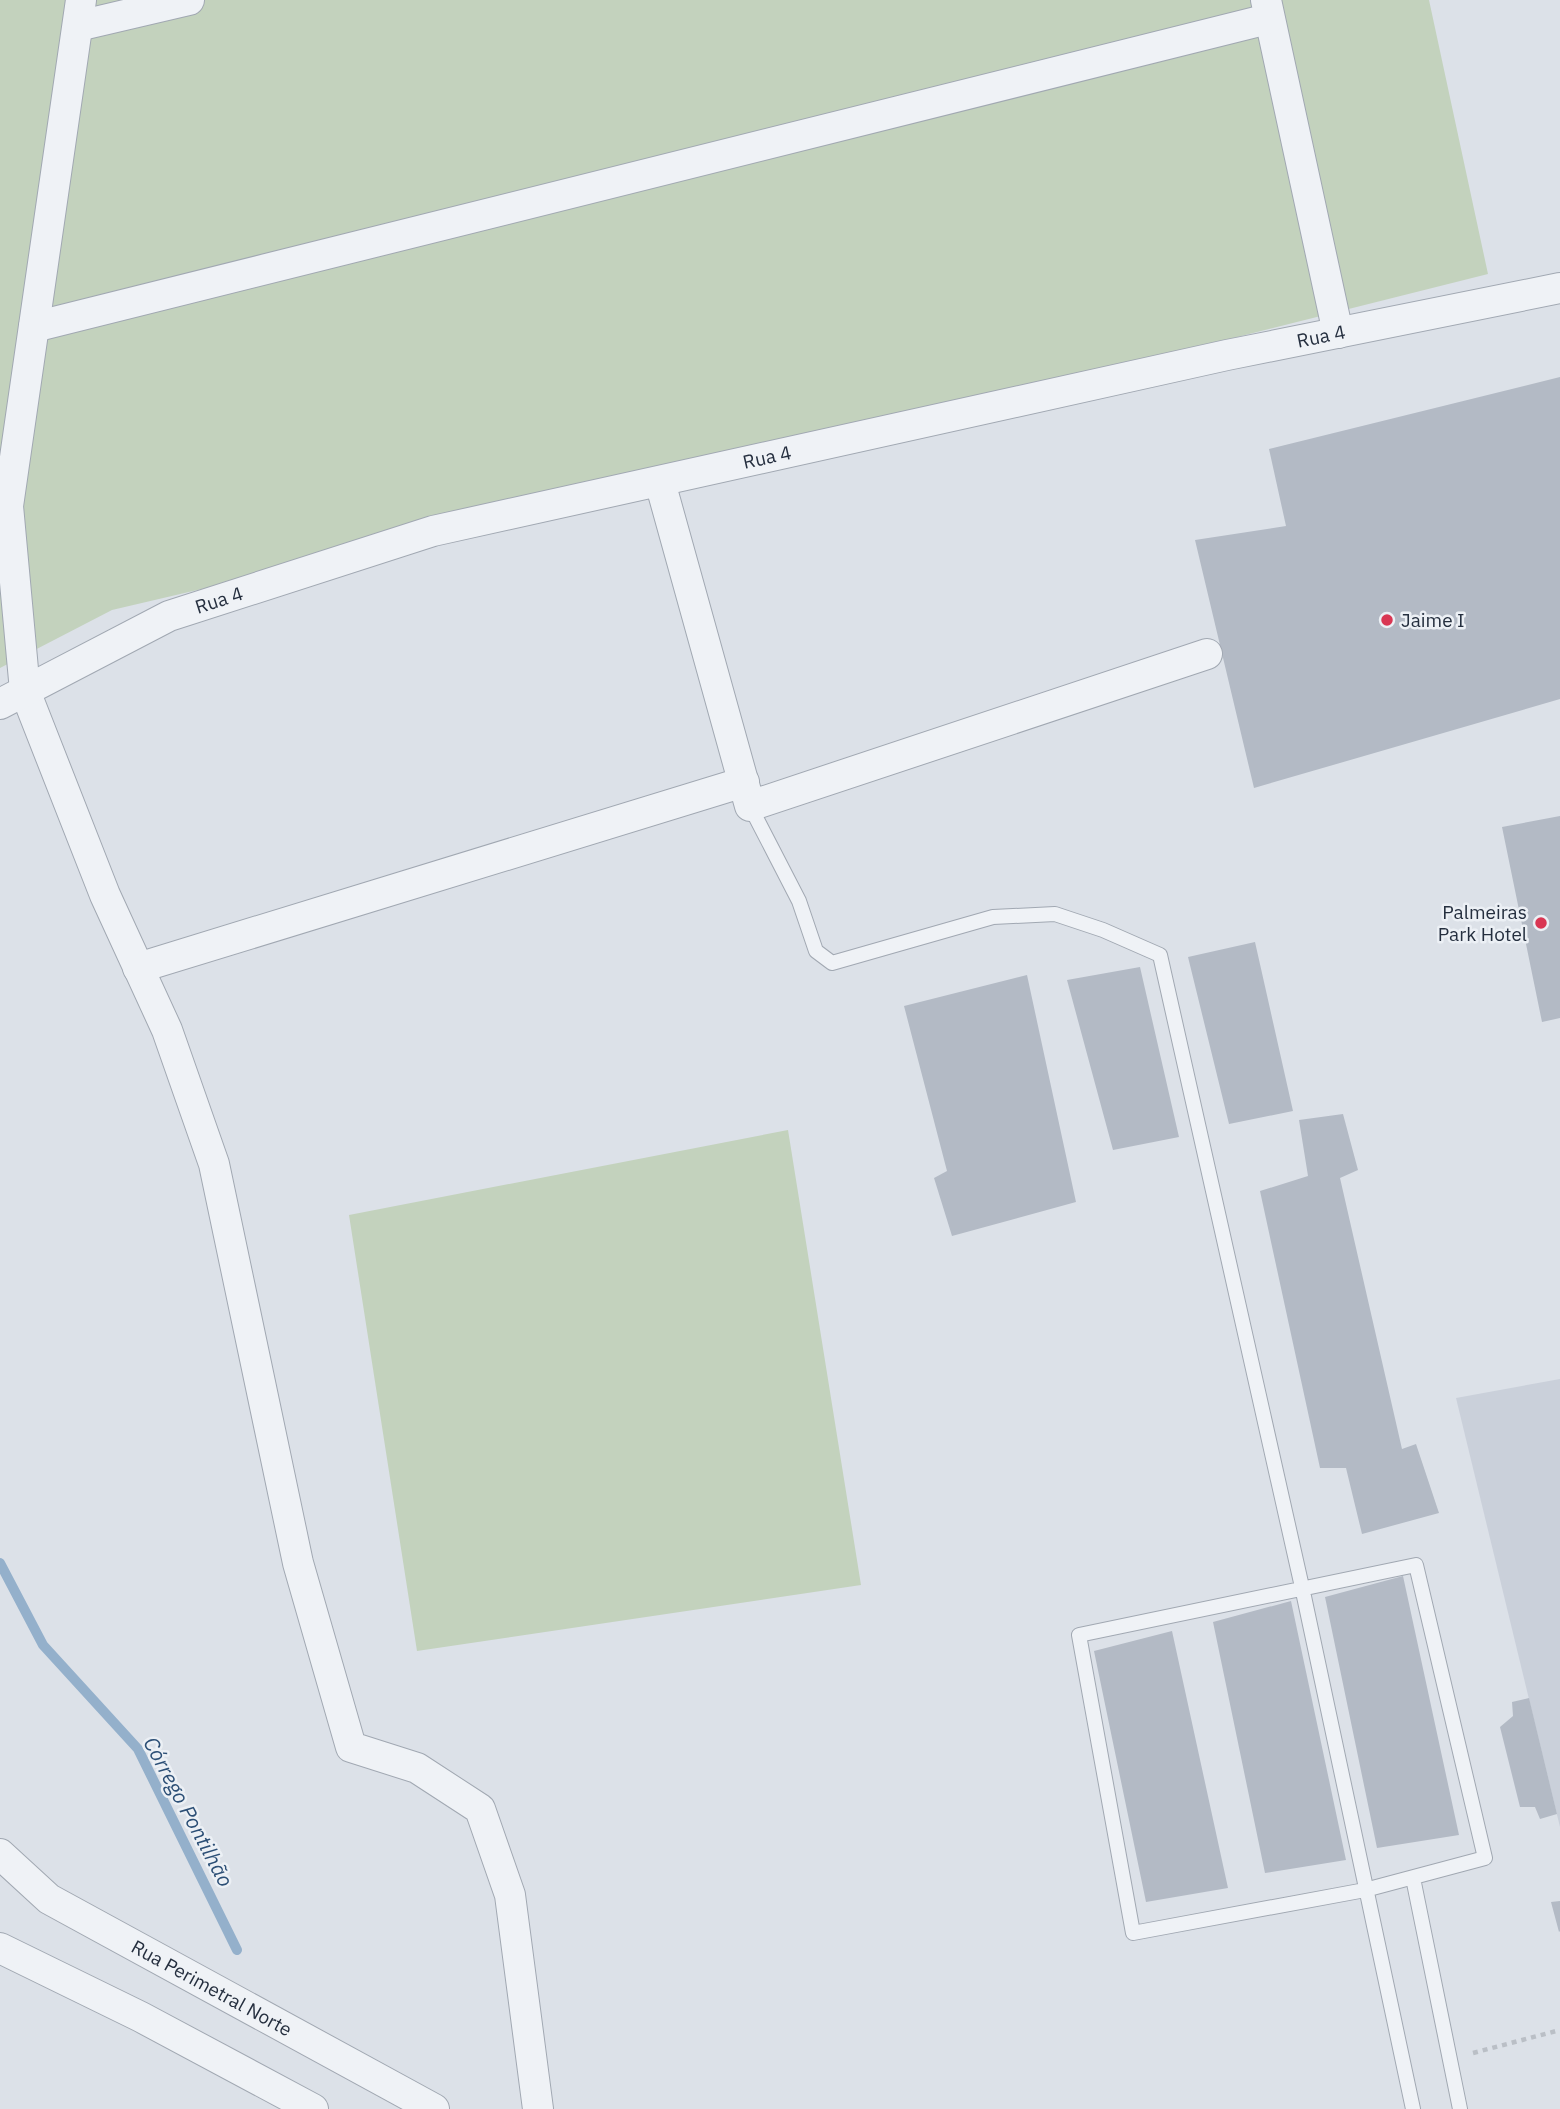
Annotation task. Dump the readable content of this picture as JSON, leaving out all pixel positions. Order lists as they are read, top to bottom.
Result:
{
  "streets": {
    "street": ["Rua 4", "Rua Perimetral Norte"]
  },
  "water": ["Córrego Pontilhão"],
  "places": ["Jaime I", "Palmeiras Park Hotel"]
}
